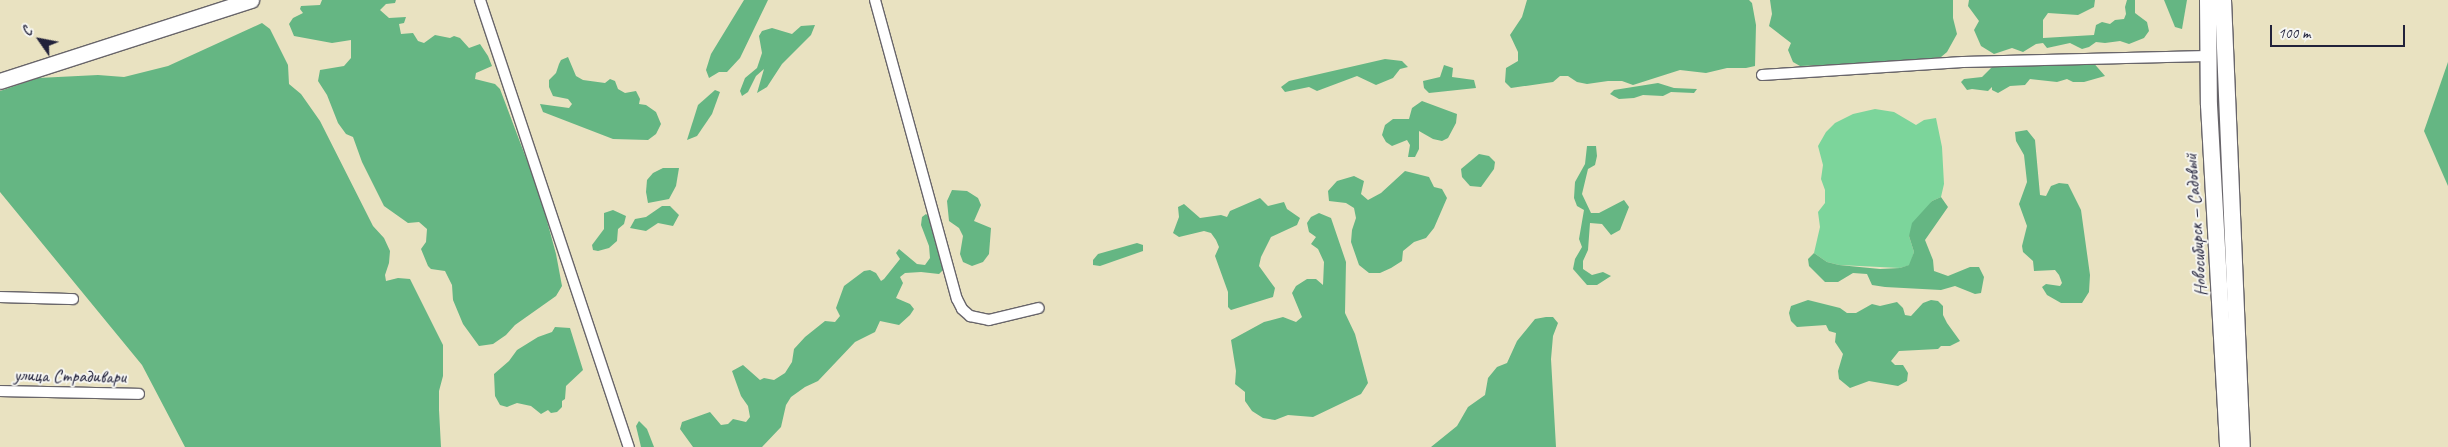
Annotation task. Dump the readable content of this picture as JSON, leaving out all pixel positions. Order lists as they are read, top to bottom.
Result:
{
  "streets": {
    "main road": ["Новосибирск — Садовый"],
    "street": ["улица Страдивари"]
  },
  "scale_bar": "100 m",
  "north": "top left"
}
